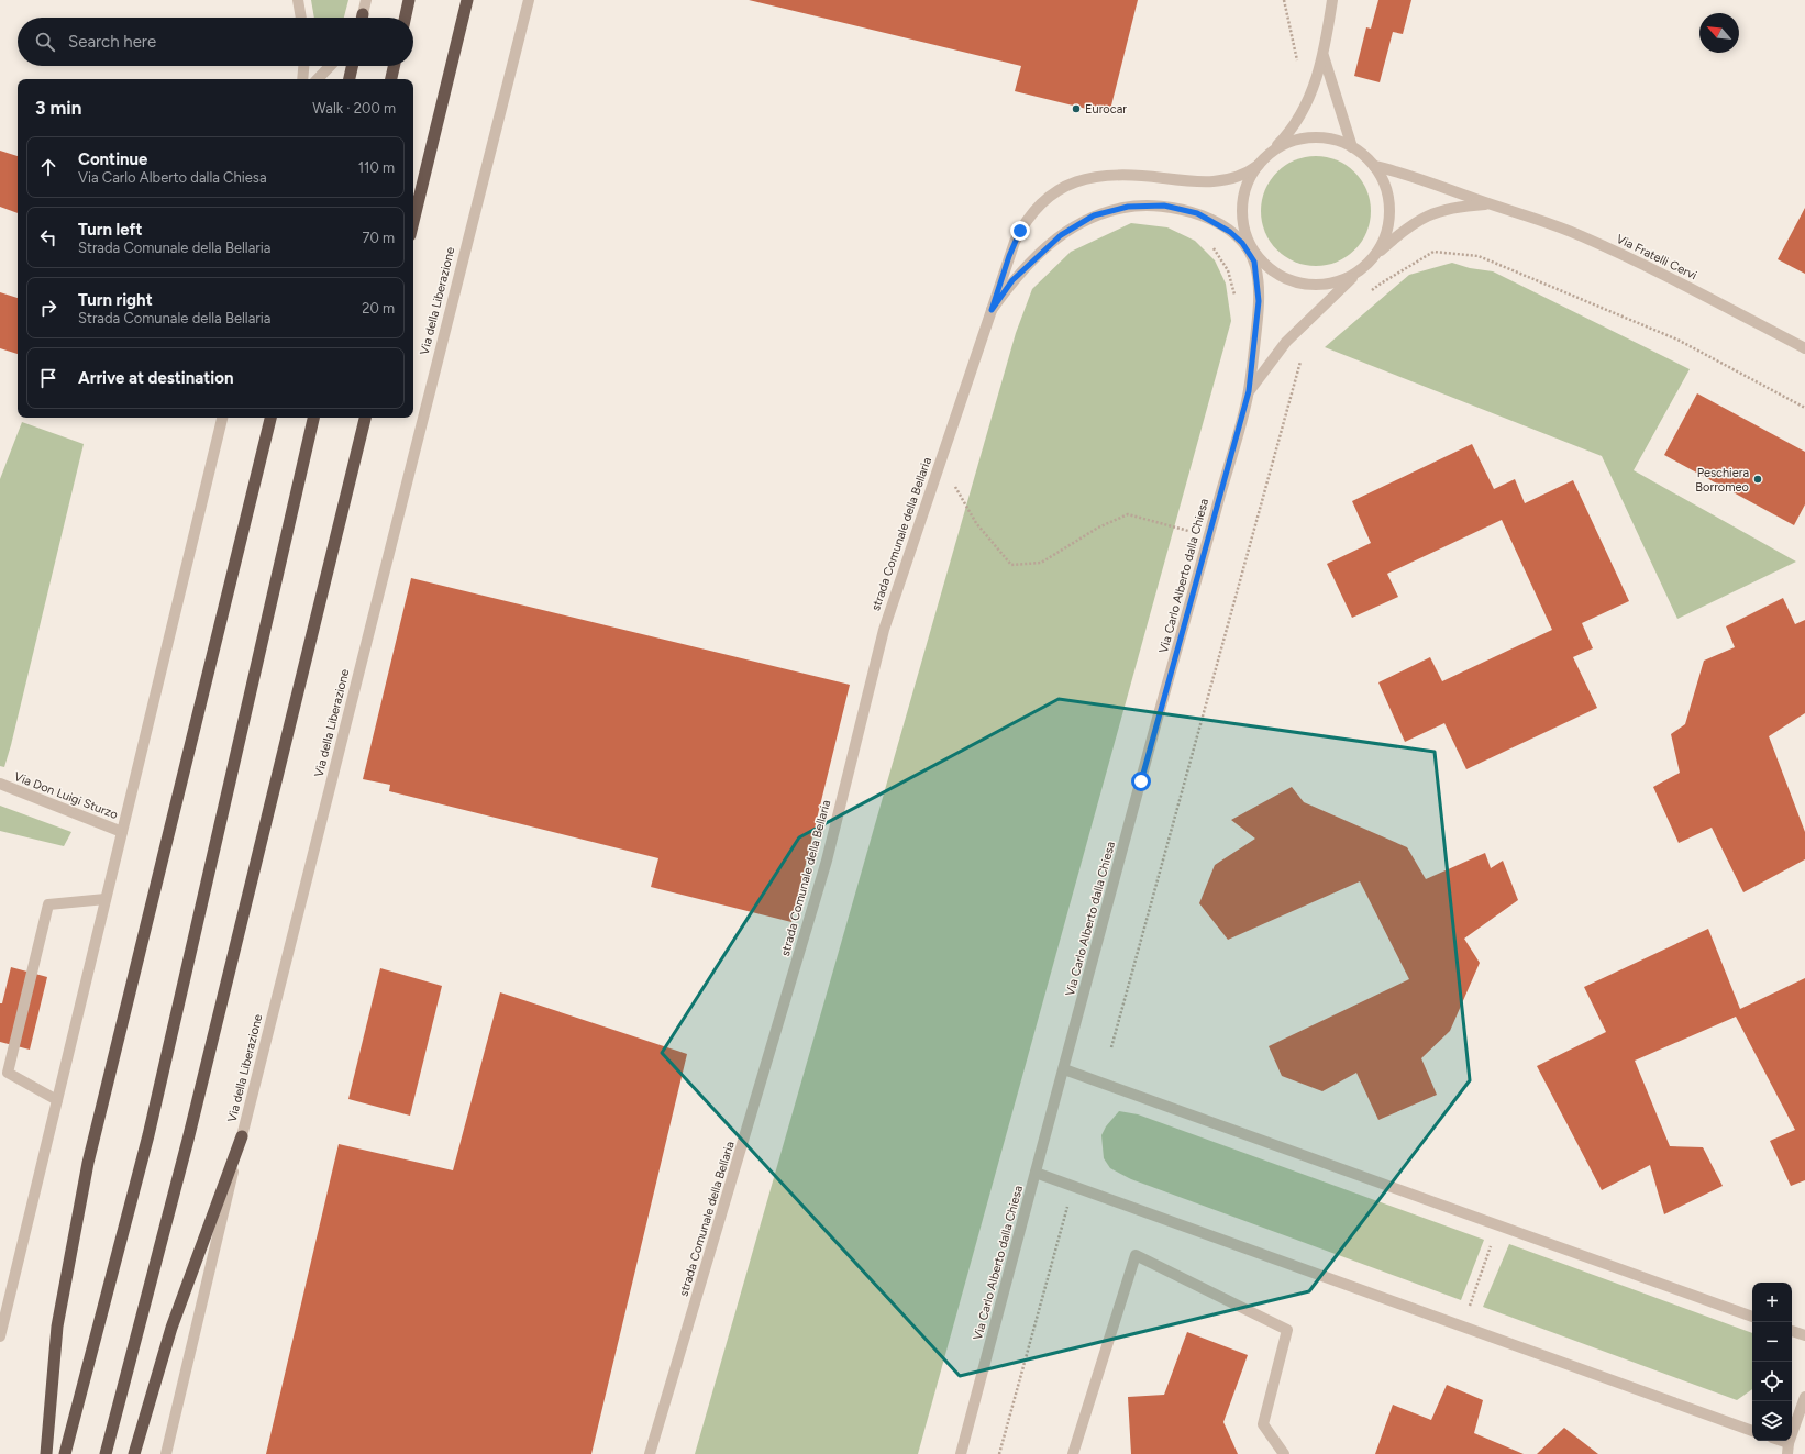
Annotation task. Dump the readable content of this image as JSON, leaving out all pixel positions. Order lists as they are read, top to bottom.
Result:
{
  "streets": {
    "street": [
      "Via Fratelli Cervi",
      "Via della Liberazione",
      "strada Comunale della Bellaria",
      "Via Carlo Alberto dalla Chiesa",
      "Via Don Luigi Sturzo"
    ]
  },
  "crossings": [
    ["Via Fratelli Cervi", "Via Carlo Alberto dalla Chiesa"],
    ["strada Comunale della Bellaria", "Via Carlo Alberto dalla Chiesa"]
  ],
  "places": ["Eurocar", "Peschiera Borromeo"],
  "north": "top left",
  "page": {
    "search": "Search here",
    "heading": ["3 min", "Walk · 200 m"],
    "list": [
      ["Continue", "Via Carlo Alberto dalla Chiesa", "110 m"],
      ["Turn left", "Strada Comunale della Bellaria", "70 m"],
      ["Turn right", "Strada Comunale della Bellaria", "20 m"],
      "Arrive at destination"
    ],
    "map_buttons": ["+", "−"]
  }
}
